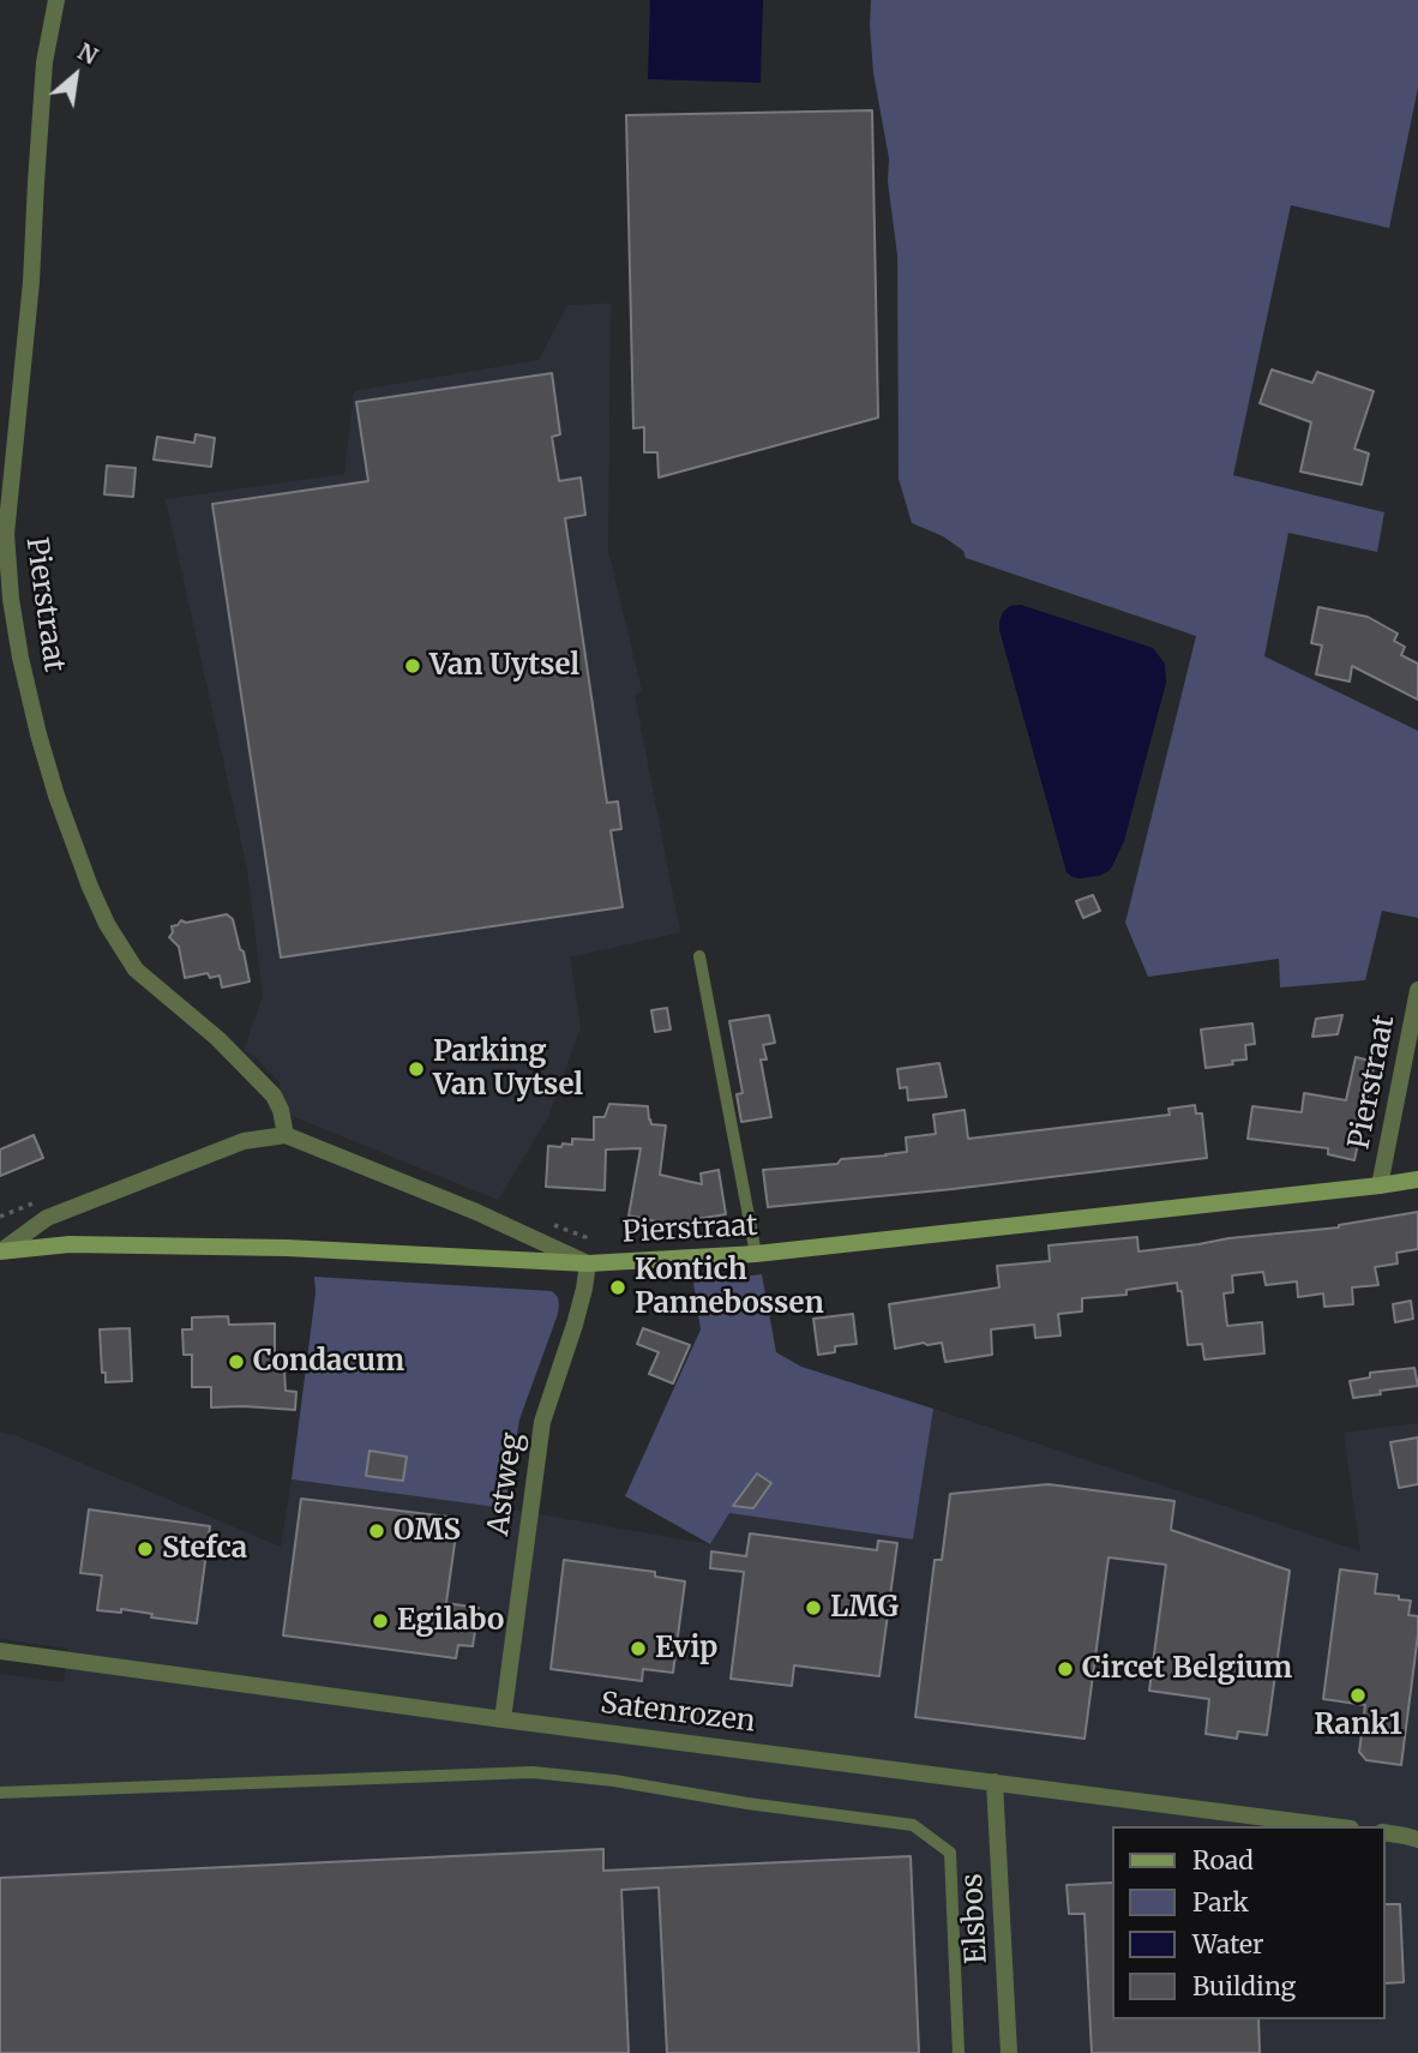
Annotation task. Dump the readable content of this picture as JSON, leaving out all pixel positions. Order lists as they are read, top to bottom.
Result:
{
  "streets": {
    "street": [
      "Pierstraat",
      "Astweg",
      "Satenrozen",
      "Elsbos"
    ]
  },
  "crossings": [
    ["Pierstraat", "Astweg"],
    ["Astweg", "Satenrozen"],
    ["Satenrozen", "Elsbos"]
  ],
  "places": [
    "Van Uytsel",
    "Parking Van Uytsel",
    "Kontich Pannebossen",
    "Condacum",
    "OMS",
    "Stefca",
    "LMG",
    "Egilabo",
    "Evip",
    "Circet Belgium",
    "Rank1"
  ],
  "legend": [
    "Road",
    "Park",
    "Water",
    "Building"
  ],
  "north": "top right"
}
